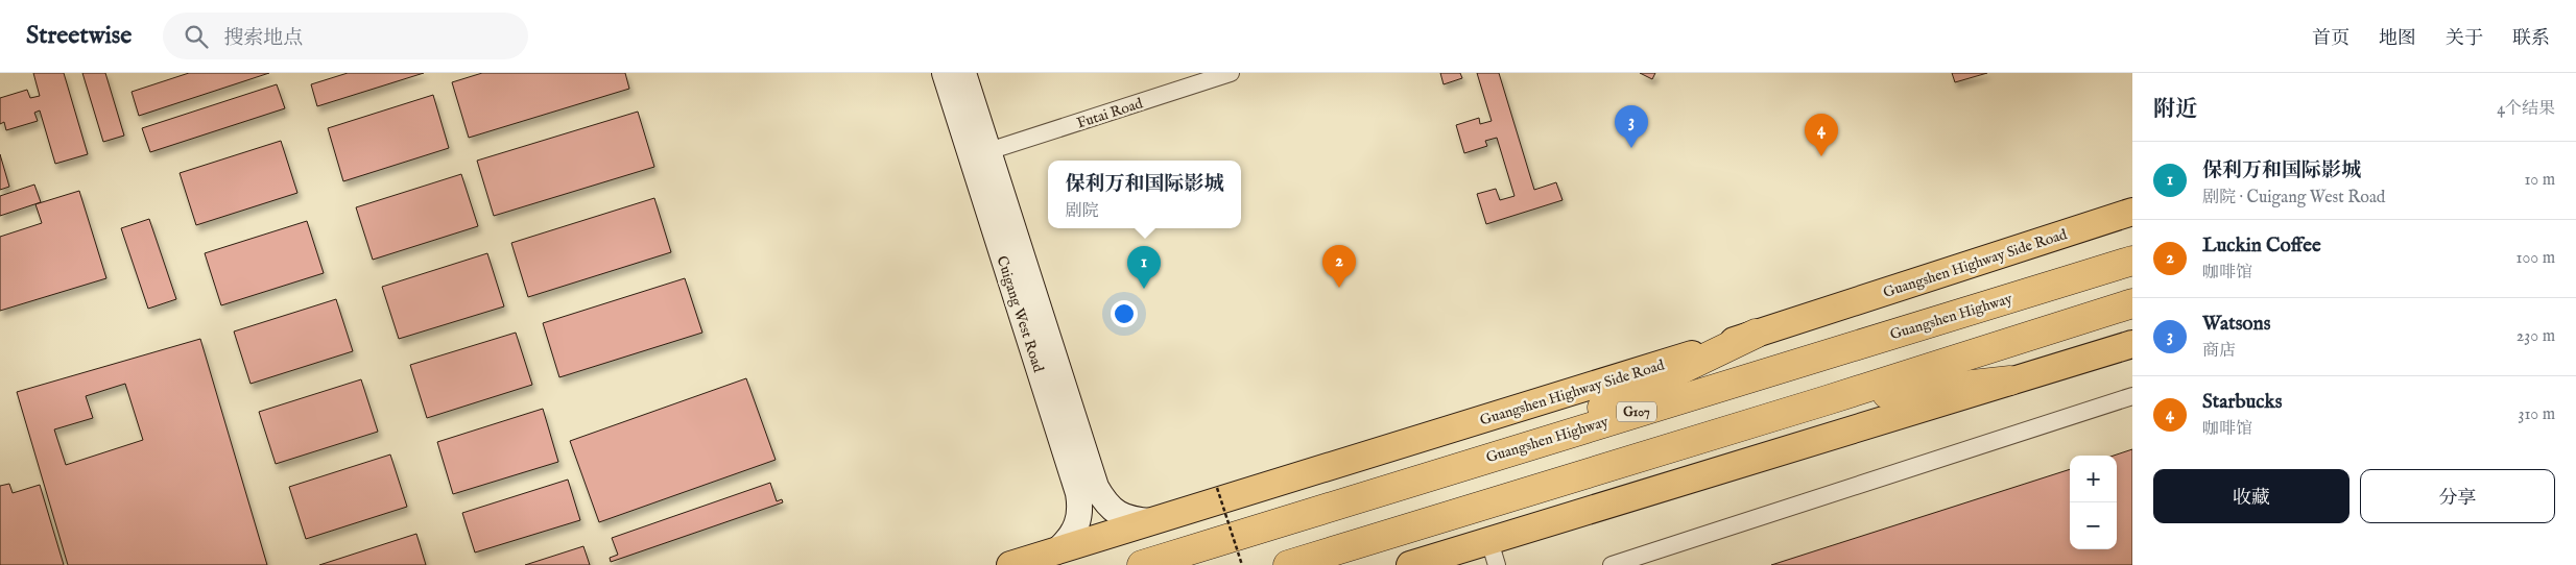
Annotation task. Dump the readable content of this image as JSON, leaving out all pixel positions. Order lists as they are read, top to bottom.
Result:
{
  "streets": {
    "highway": ["Guangshen Highway", "G107"],
    "main road": ["Guangshen Highway Side Road", "Cuigang West Road"],
    "street": ["Futai Road"]
  },
  "crossings": [
    ["Futai Road", "Cuigang West Road"],
    ["Guangshen Highway Side Road", "Cuigang West Road"]
  ],
  "page": {
    "header": "Streetwise",
    "search": "搜索地点",
    "nav": [
      "首页",
      "地图",
      "关于",
      "联系"
    ],
    "heading": ["附近", "4个结果"],
    "pins": [
      "3",
      "4",
      "2",
      "1"
    ],
    "list": [
      {
        "mark": "1",
        "name": "保利万和国际影城",
        "note": "剧院 · Cuigang West Road",
        "value": "10 m"
      },
      {
        "mark": "2",
        "name": "Luckin Coffee",
        "note": "咖啡馆",
        "value": "100 m"
      },
      {
        "mark": "3",
        "name": "Watsons",
        "note": "商店",
        "value": "230 m"
      },
      {
        "mark": "4",
        "name": "Starbucks",
        "note": "咖啡馆",
        "value": "310 m"
      }
    ],
    "popup": ["保利万和国际影城", "剧院"],
    "buttons": ["收藏", "分享"],
    "map_buttons": ["+", "−"]
  }
}
